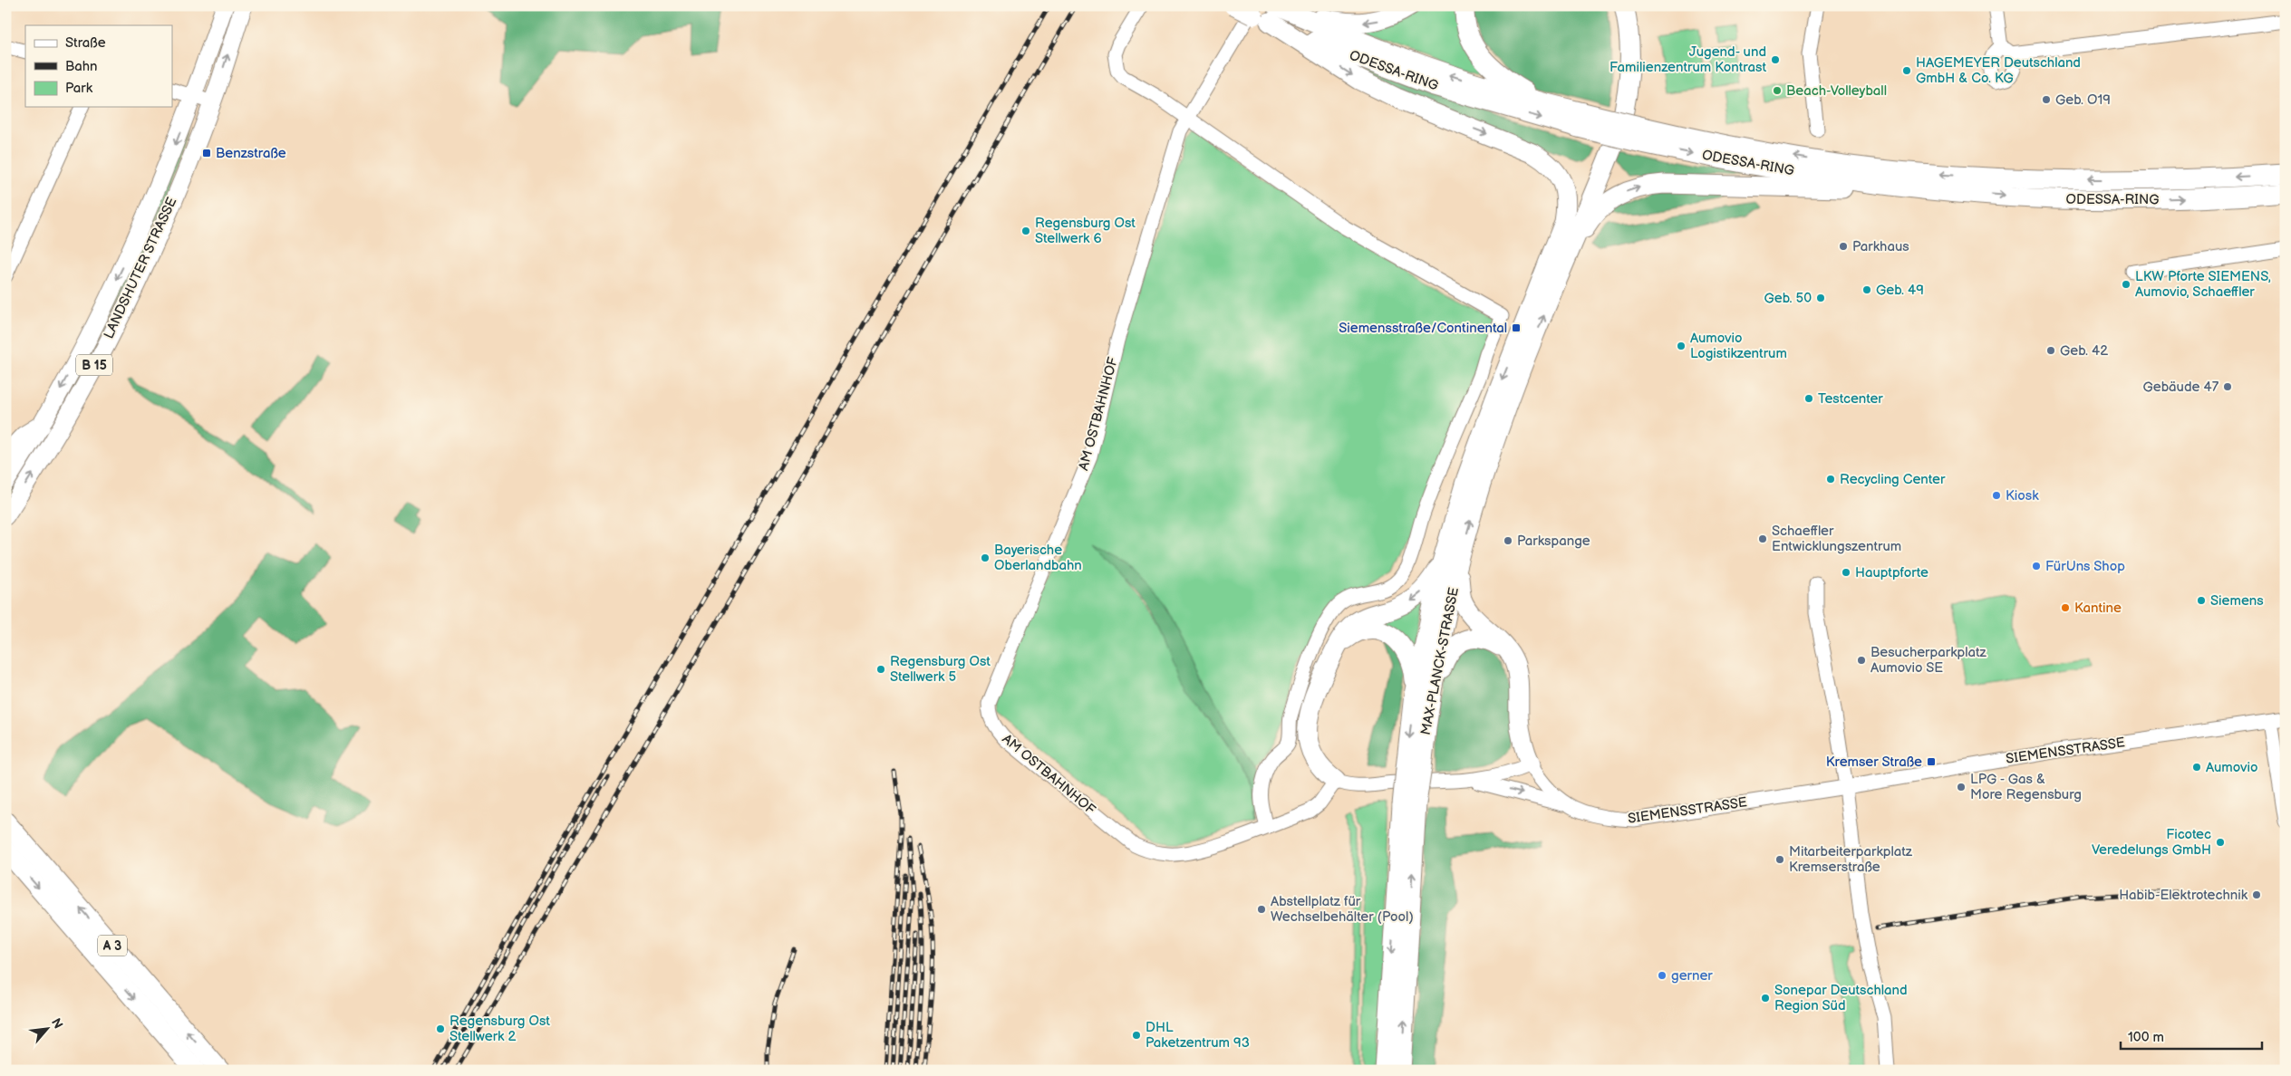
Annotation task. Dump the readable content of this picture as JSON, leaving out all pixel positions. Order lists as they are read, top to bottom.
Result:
{
  "streets": {
    "highway": ["ODESSA-RING", "MAX-PLANCK-STRASSE", "A 3"],
    "main road": ["LANDSHUTER STRASSE", "B 15"],
    "street": ["AM OSTBAHNHOF", "SIEMENSSTRASSE"]
  },
  "crossings": [
    ["ODESSA-RING", "AM OSTBAHNHOF"]
  ],
  "places": {
    "other": [
      "Jugend- und Familienzentrum Kontrast",
      "HAGEMEYER Deutschland GmbH & Co. KG",
      "Beach-Volleyball",
      "Geb. O19",
      "Regensburg Ost Stellwerk 6",
      "Parkhaus",
      "LKW Pforte SIEMENS, Aumovio, Schaeffler",
      "Geb. 49",
      "Geb. 50",
      "Aumovio Logistikzentrum",
      "Geb. 42",
      "Gebäude 47",
      "Testcenter",
      "Recycling Center",
      "Kiosk",
      "Schaeffler Entwicklungszentrum",
      "Parkspange",
      "Bayerische Oberlandbahn",
      "FürUns Shop",
      "Hauptpforte",
      "Siemens",
      "Kantine",
      "Besucherparkplatz Aumovio SE",
      "Regensburg Ost Stellwerk 5",
      "Aumovio",
      "LPG - Gas & More Regensburg",
      "Ficotec Veredelungs GmbH",
      "Mitarbeiterparkplatz Kremserstraße",
      "Habib-Elektrotechnik",
      "Abstellplatz für Wechselbehälter (Pool)",
      "gerner",
      "Sonepar Deutschland Region Süd",
      "Regensburg Ost Stellwerk 2",
      "DHL Paketzentrum 93"
    ],
    "transit": ["Benzstraße", "Siemensstraße/Continental", "Kremser Straße"]
  },
  "legend": ["Straße", "Bahn", "Park"],
  "scale_bar": "100 m",
  "north": "top right"
}
